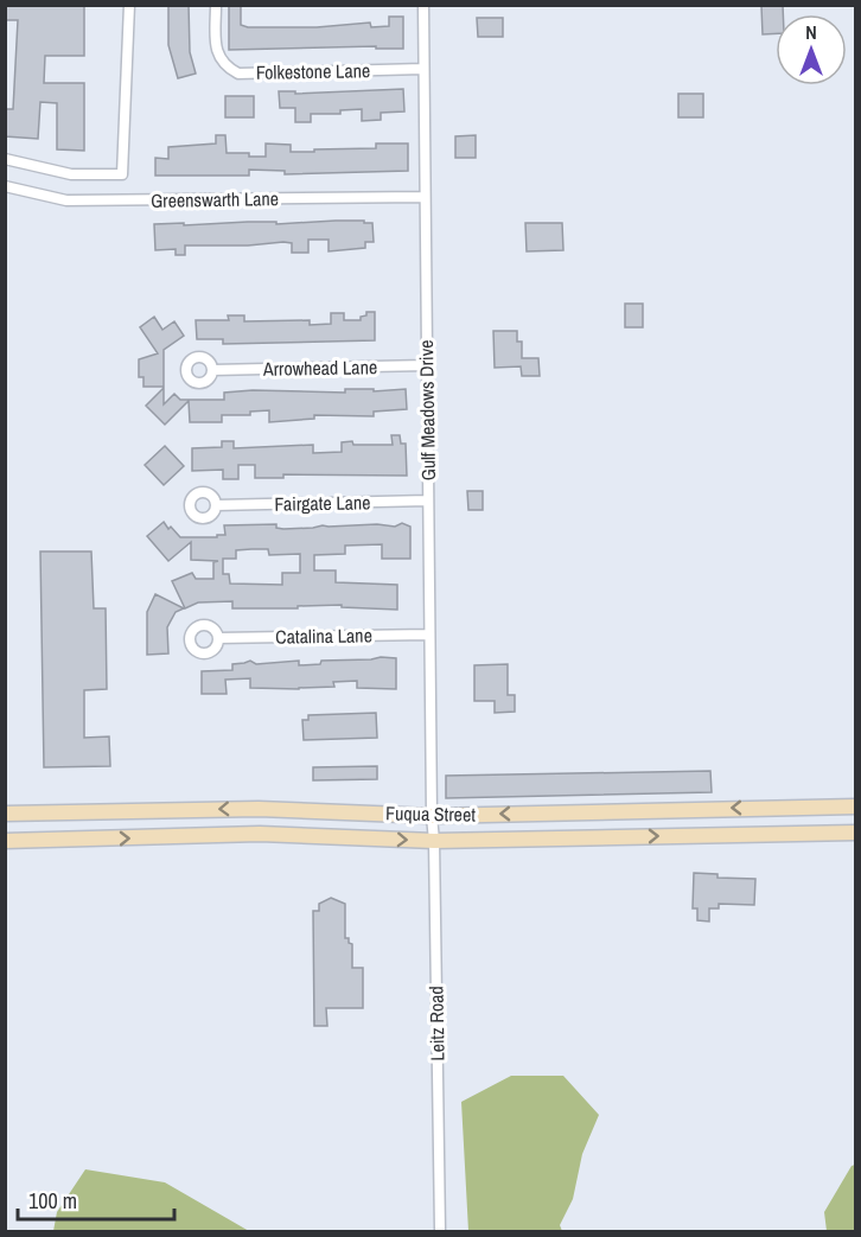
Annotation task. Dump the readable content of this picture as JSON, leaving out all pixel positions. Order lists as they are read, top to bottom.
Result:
{
  "streets": {
    "main road": ["Fuqua Street"],
    "street": [
      "Folkestone Lane",
      "Greenswarth Lane",
      "Arrowhead Lane",
      "Gulf Meadows Drive",
      "Fairgate Lane",
      "Catalina Lane",
      "Leitz Road"
    ]
  },
  "crossings": [
    ["Folkestone Lane", "Gulf Meadows Drive"],
    ["Greenswarth Lane", "Gulf Meadows Drive"],
    ["Arrowhead Lane", "Gulf Meadows Drive"],
    ["Gulf Meadows Drive", "Fairgate Lane"],
    ["Gulf Meadows Drive", "Catalina Lane"],
    ["Gulf Meadows Drive", "Fuqua Street"],
    ["Gulf Meadows Drive", "Leitz Road"],
    ["Fuqua Street", "Leitz Road"]
  ],
  "scale_bar": "100 m",
  "north": "top"
}
